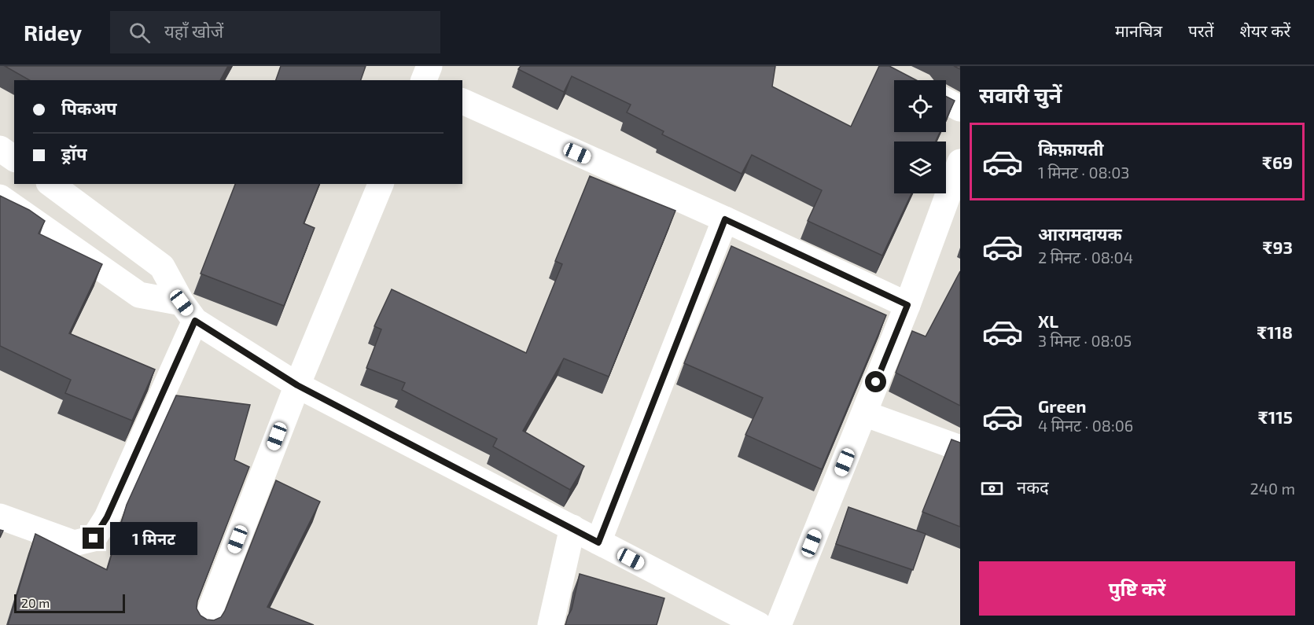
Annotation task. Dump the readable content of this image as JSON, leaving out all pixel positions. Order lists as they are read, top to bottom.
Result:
{
  "scale_bar": "20 m",
  "page": {
    "header": "Ridey",
    "search": "यहाँ खोजें",
    "nav": ["मानचित्र", "परतें", "शेयर करें"],
    "heading": "सवारी चुनें",
    "banner": ["पिकअप", "ड्रॉप"],
    "list": [
      {
        "name": "किफ़ायती",
        "note": "1 मिनट · 08:03",
        "value": "₹69"
      },
      {
        "name": "आरामदायक",
        "note": "2 मिनट · 08:04",
        "value": "₹93"
      },
      {
        "name": "XL",
        "note": "3 मिनट · 08:05",
        "value": "₹118"
      },
      {
        "name": "Green",
        "note": "4 मिनट · 08:06",
        "value": "₹115"
      }
    ],
    "pay": ["नकद", "240 m"],
    "bubble": "1 मिनट",
    "buttons": "पुष्टि करें",
    "scale": "20 m"
  }
}
